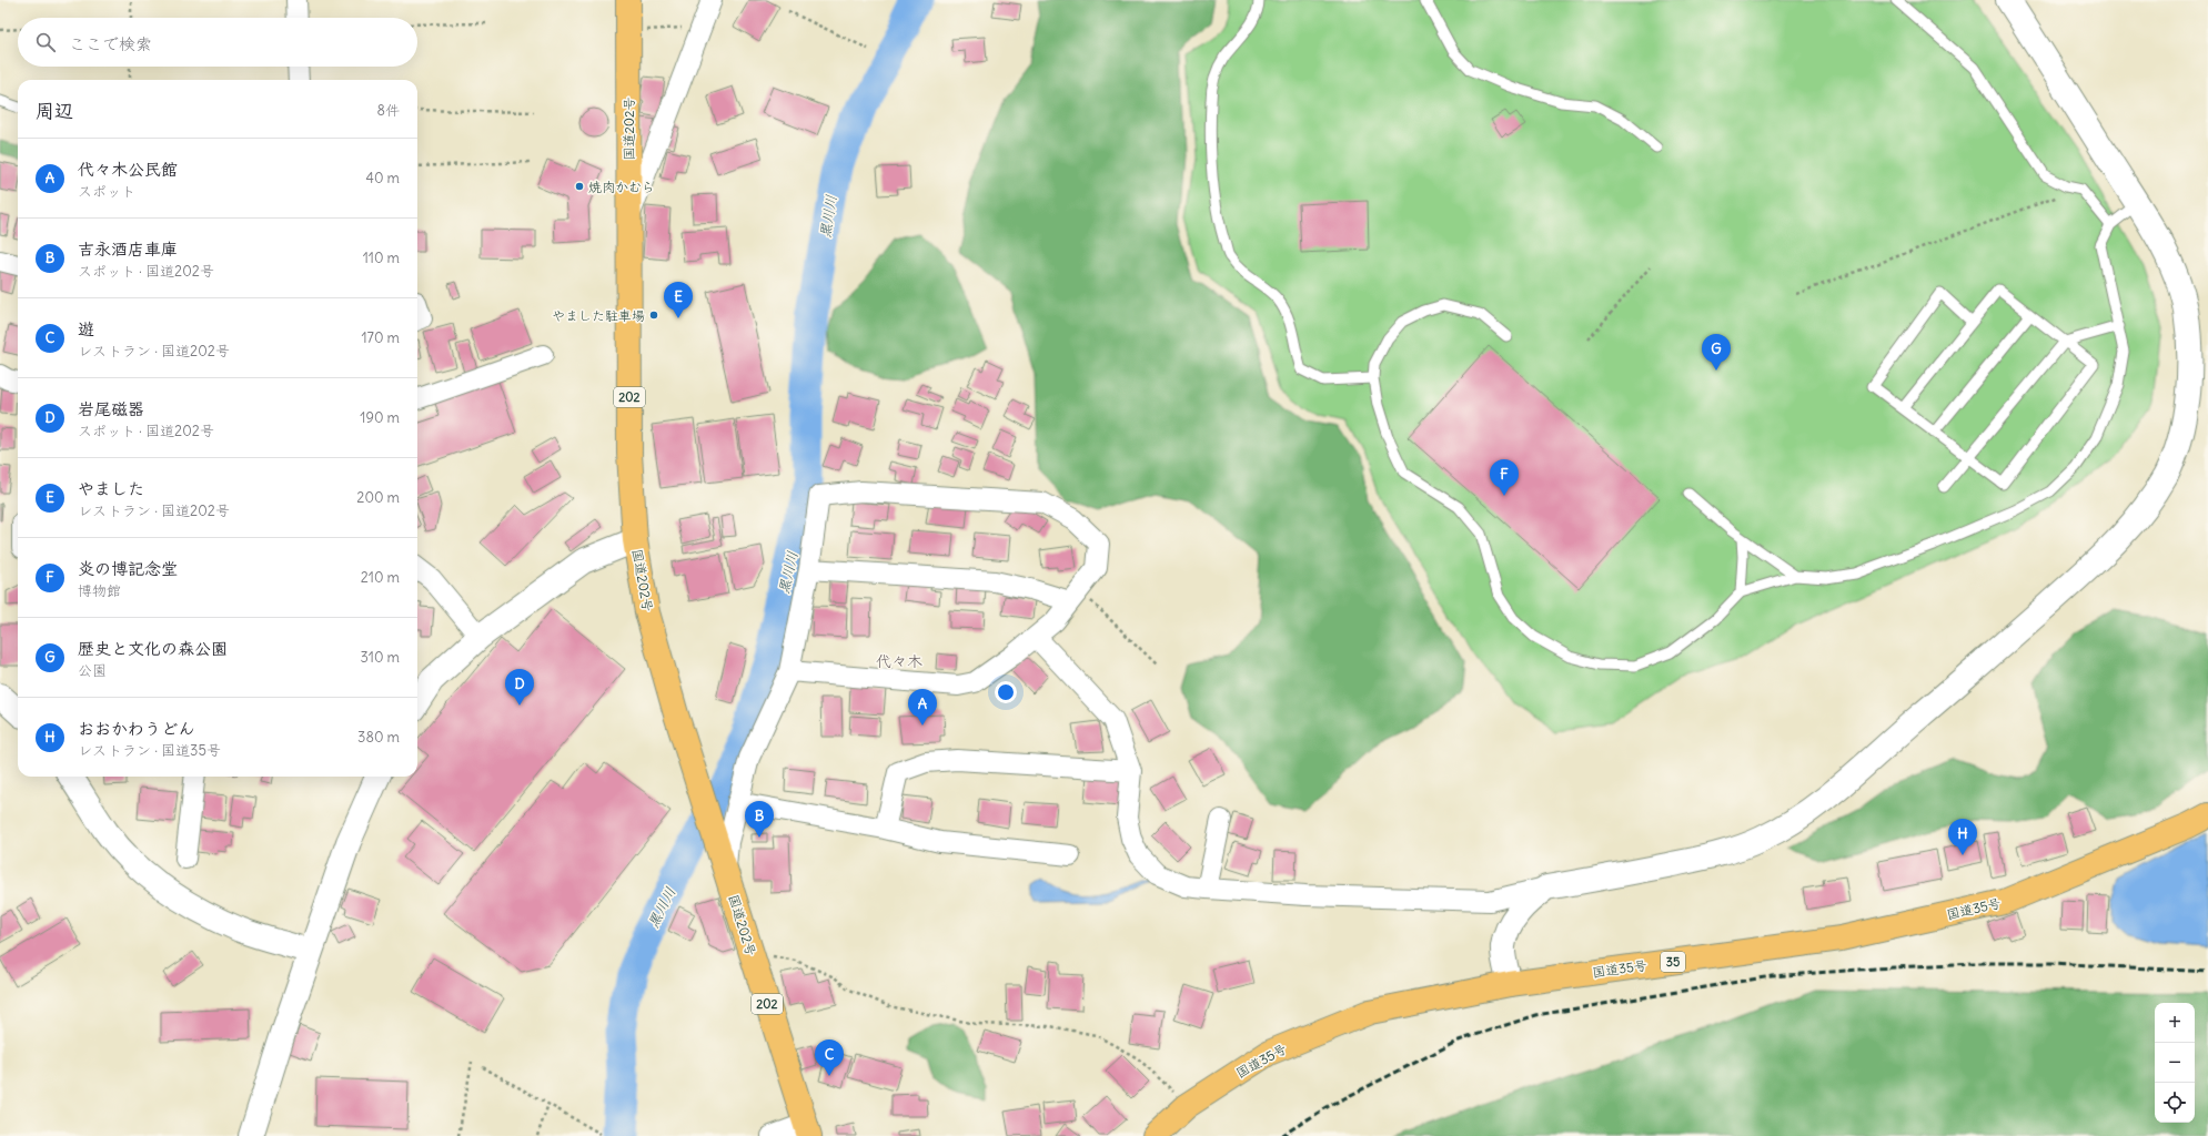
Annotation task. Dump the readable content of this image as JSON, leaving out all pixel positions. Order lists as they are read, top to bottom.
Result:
{
  "streets": {
    "highway": [
      "国道202号",
      "202",
      "国道35号",
      "35"
    ]
  },
  "districts": ["代々木"],
  "water": ["黒川川"],
  "places": ["焼肉かむら", "やました駐車場"],
  "page": {
    "search": "ここで検索",
    "heading": ["周辺", "8件"],
    "list": [
      {
        "mark": "A",
        "name": "代々木公民館",
        "note": "スポット",
        "value": "40 m"
      },
      {
        "mark": "B",
        "name": "吉永酒店車庫",
        "note": "スポット · 国道202号",
        "value": "110 m"
      },
      {
        "mark": "C",
        "name": "遊",
        "note": "レストラン · 国道202号",
        "value": "170 m"
      },
      {
        "mark": "D",
        "name": "岩尾磁器",
        "note": "スポット · 国道202号",
        "value": "190 m"
      },
      {
        "mark": "E",
        "name": "やました",
        "note": "レストラン · 国道202号",
        "value": "200 m"
      },
      {
        "mark": "F",
        "name": "炎の博記念堂",
        "note": "博物館",
        "value": "210 m"
      },
      {
        "mark": "G",
        "name": "歴史と文化の森公園",
        "note": "公園",
        "value": "310 m"
      },
      {
        "mark": "H",
        "name": "おおかわうどん",
        "note": "レストラン · 国道35号",
        "value": "380 m"
      }
    ],
    "pins": [
      "E",
      "G",
      "F",
      "D",
      "A",
      "B",
      "H",
      "C"
    ],
    "map_buttons": ["+", "−"]
  }
}
